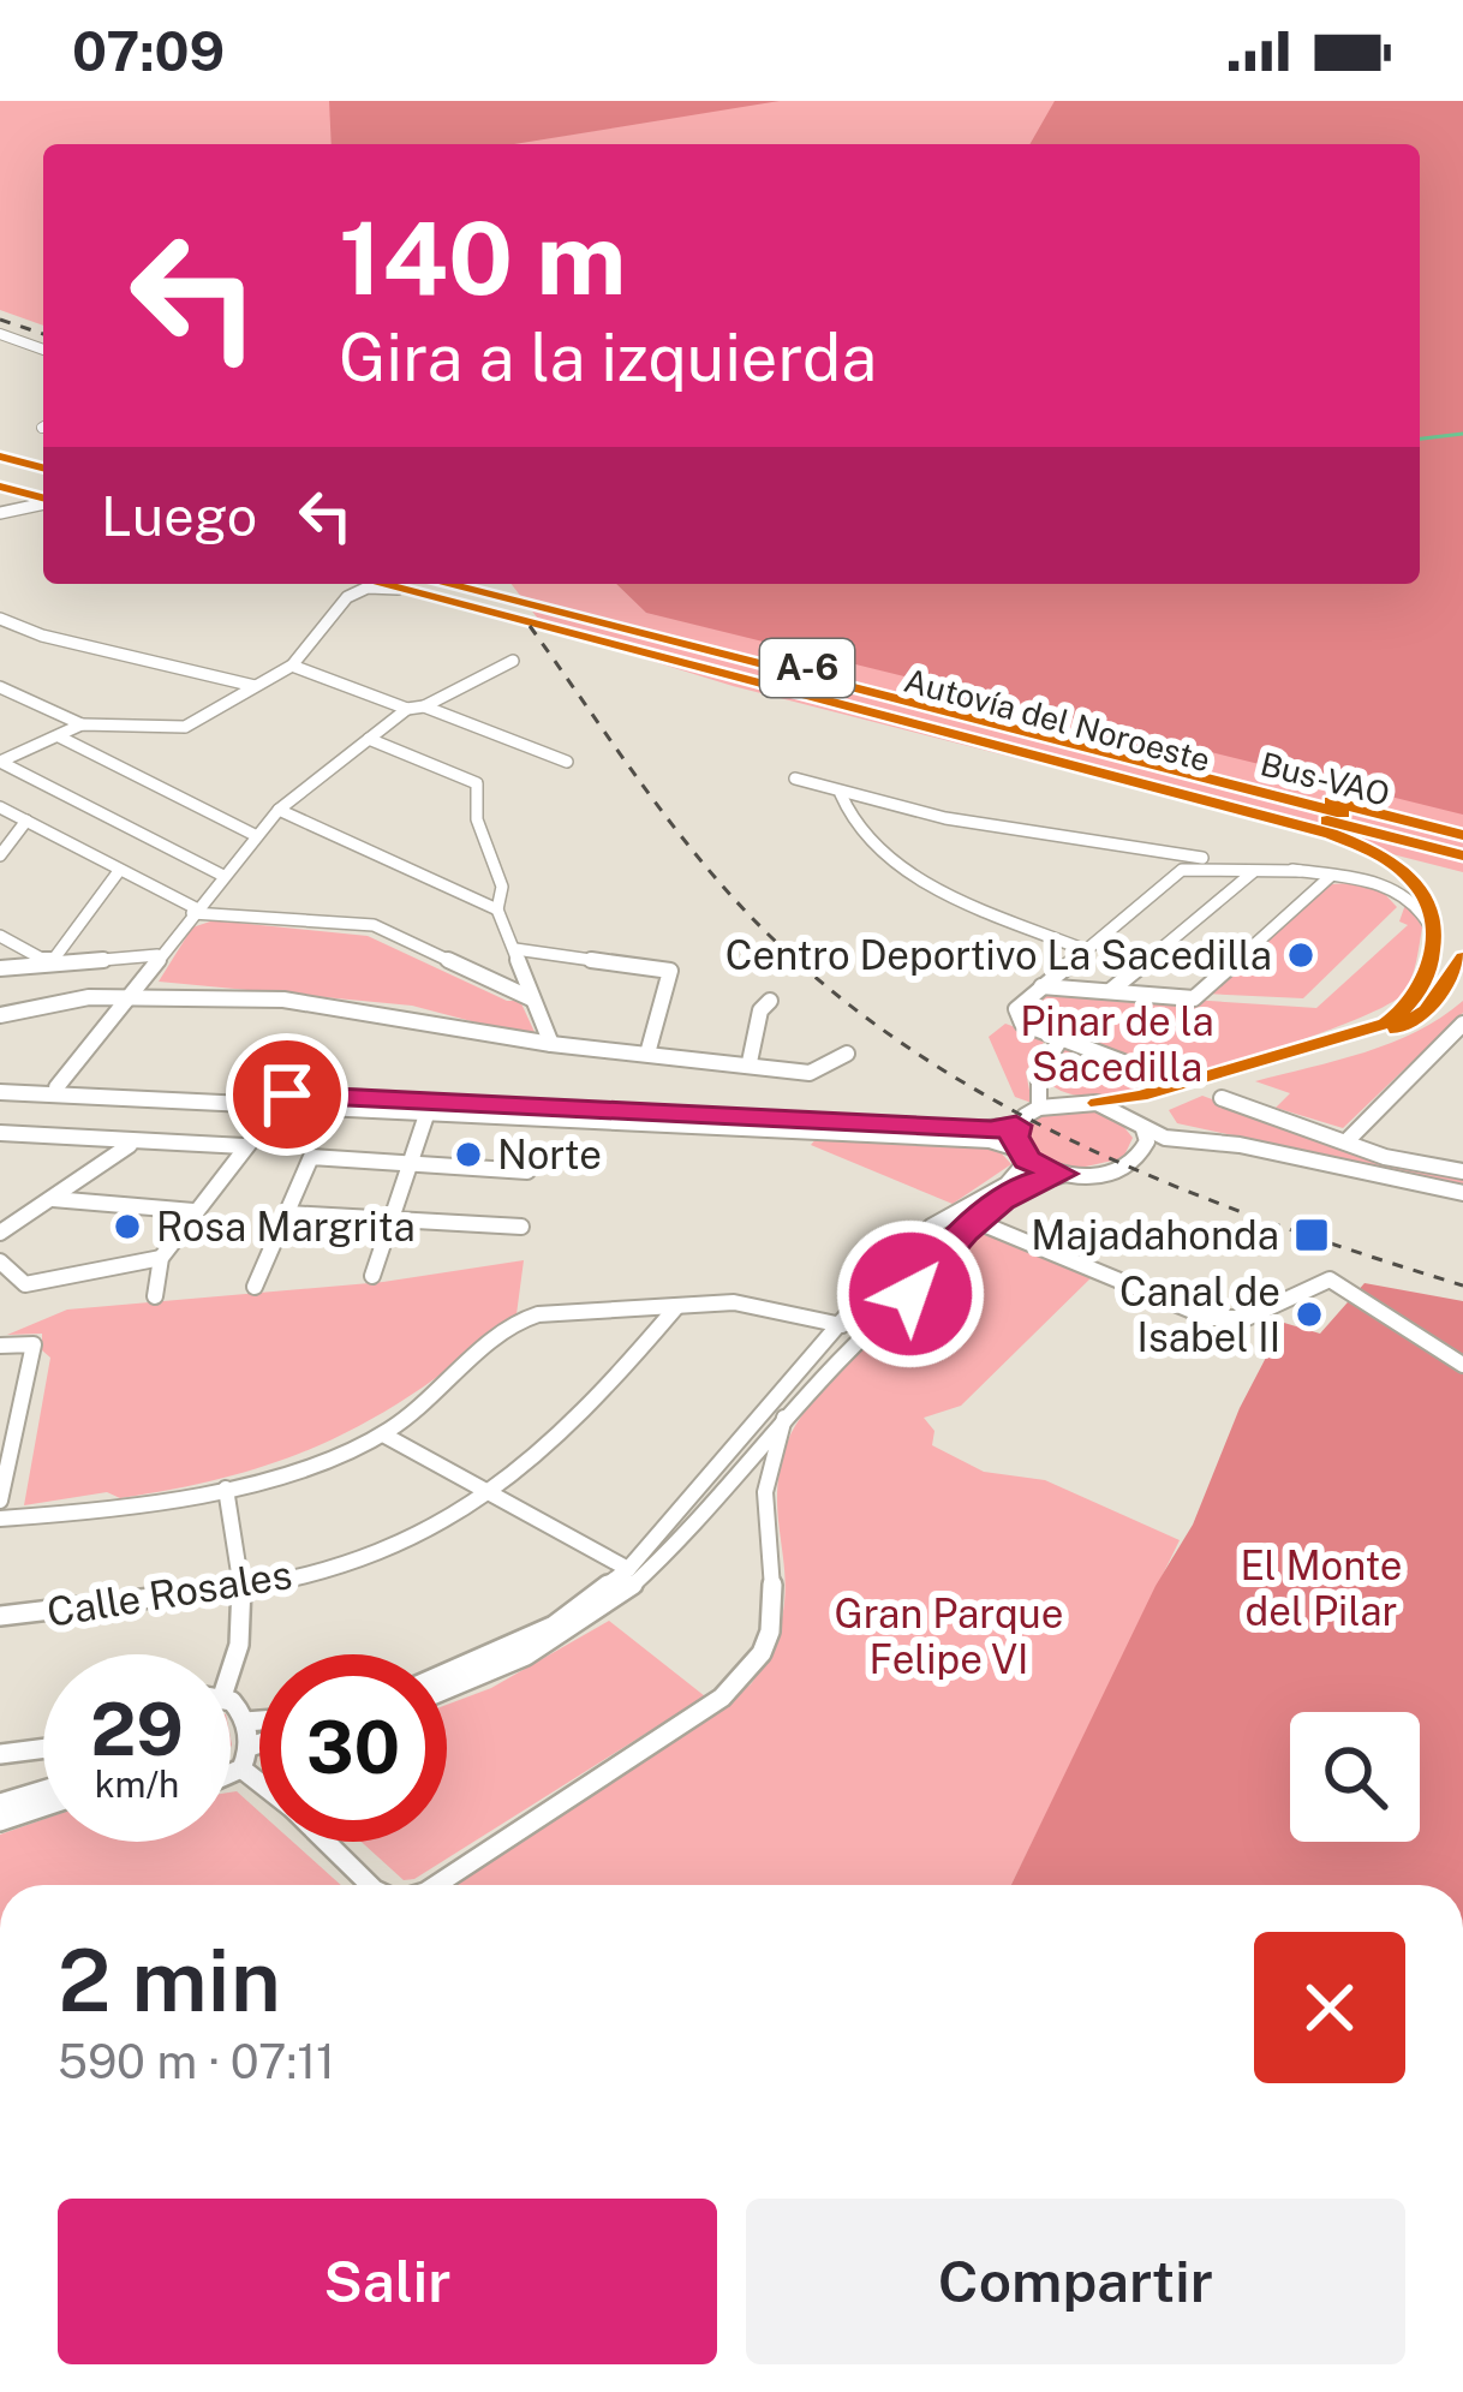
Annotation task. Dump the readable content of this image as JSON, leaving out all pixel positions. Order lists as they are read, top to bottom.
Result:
{
  "streets": {
    "highway": ["A-6", "Autovía del Noroeste", "Bus-VAO"],
    "street": ["Calle Rosales"]
  },
  "crossings": [
    ["Autovía del Noroeste", "Bus-VAO"]
  ],
  "parks": ["Pinar de la Sacedilla", "El Monte del Pilar", "Gran Parque Felipe VI"],
  "places": {
    "other": [
      "Centro Deportivo La Sacedilla",
      "Norte",
      "Rosa Margrita",
      "Canal de Isabel II"
    ],
    "transit": ["Majadahonda"]
  },
  "page": {
    "status": "07:09",
    "turn": ["140 m", "Gira a la izquierda"],
    "then": "Luego",
    "speed": "29 km/h",
    "limit": "30",
    "heading": ["2 min", "590 m · 07:11"],
    "buttons": ["Salir", "Compartir"]
  }
}
